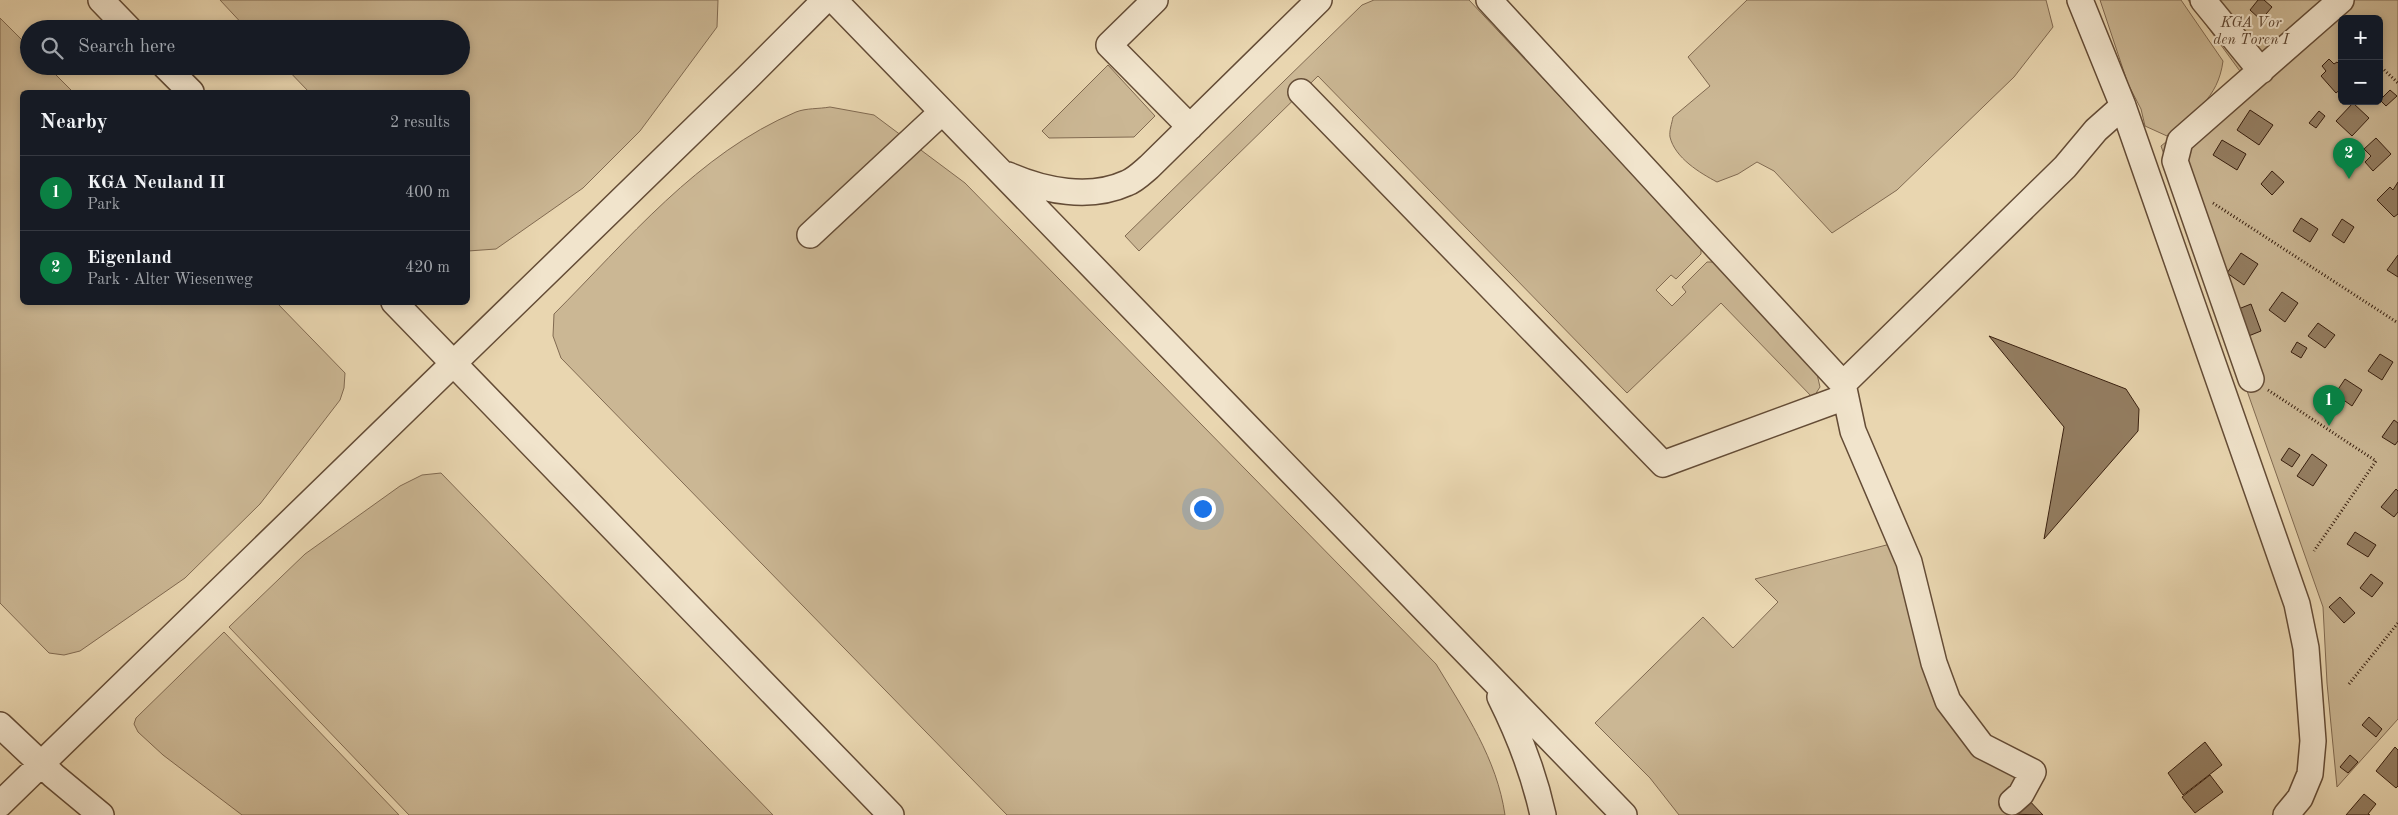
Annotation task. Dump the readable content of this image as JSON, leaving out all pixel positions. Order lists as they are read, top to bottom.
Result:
{
  "parks": ["KGA Vor den Toren I"],
  "page": {
    "map_buttons": ["+", "−"],
    "search": "Search here",
    "heading": ["Nearby", "2 results"],
    "pins": ["2", "1"],
    "list": [
      {
        "mark": "1",
        "name": "KGA Neuland II",
        "note": "Park",
        "value": "400 m"
      },
      {
        "mark": "2",
        "name": "Eigenland",
        "note": "Park · Alter Wiesenweg",
        "value": "420 m"
      }
    ]
  }
}
